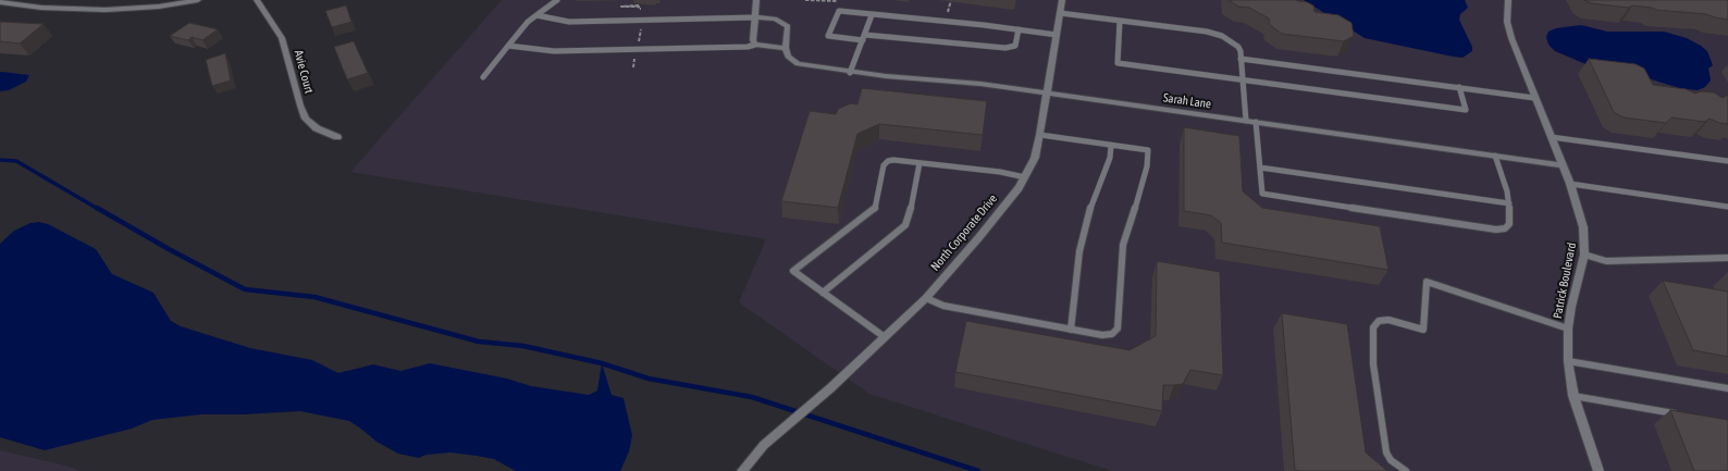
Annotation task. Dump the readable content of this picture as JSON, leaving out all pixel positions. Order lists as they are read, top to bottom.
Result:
{
  "streets": {
    "street": [
      "Avie Court",
      "Sarah Lane",
      "North Corporate Drive",
      "Patrick Boulevard"
    ]
  },
  "crossings": [
    ["Sarah Lane", "North Corporate Drive"],
    ["Sarah Lane", "Patrick Boulevard"]
  ]
}
